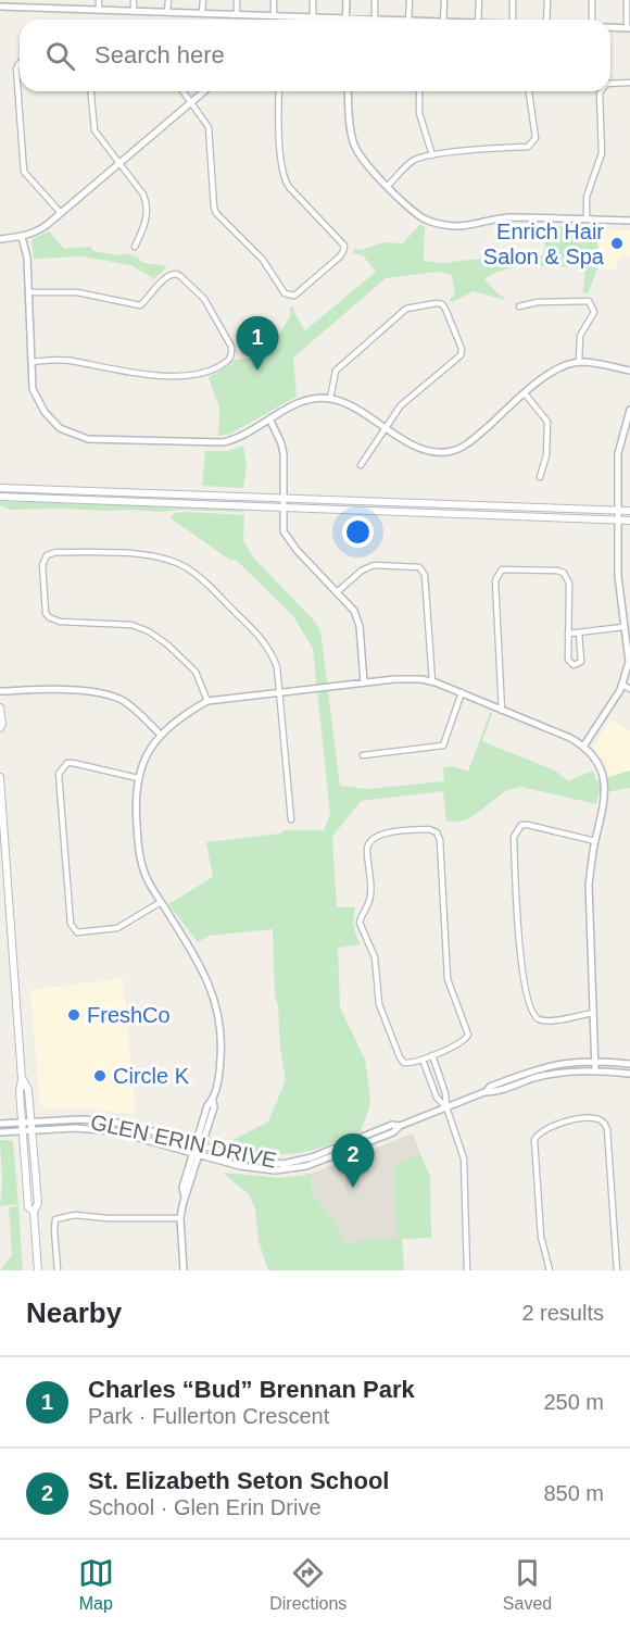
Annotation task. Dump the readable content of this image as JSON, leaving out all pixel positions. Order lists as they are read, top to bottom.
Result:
{
  "streets": {
    "street": ["GLEN ERIN DRIVE"]
  },
  "places": ["Enrich Hair Salon & Spa", "FreshCo", "Circle K"],
  "page": {
    "search": "Search here",
    "pins": ["1", "2"],
    "heading": ["Nearby", "2 results"],
    "list": [
      {
        "mark": "1",
        "name": "Charles “Bud” Brennan Park",
        "note": "Park · Fullerton Crescent",
        "value": "250 m"
      },
      {
        "mark": "2",
        "name": "St. Elizabeth Seton School",
        "note": "School · Glen Erin Drive",
        "value": "850 m"
      }
    ],
    "nav": ["Map", "Directions", "Saved"]
  }
}
